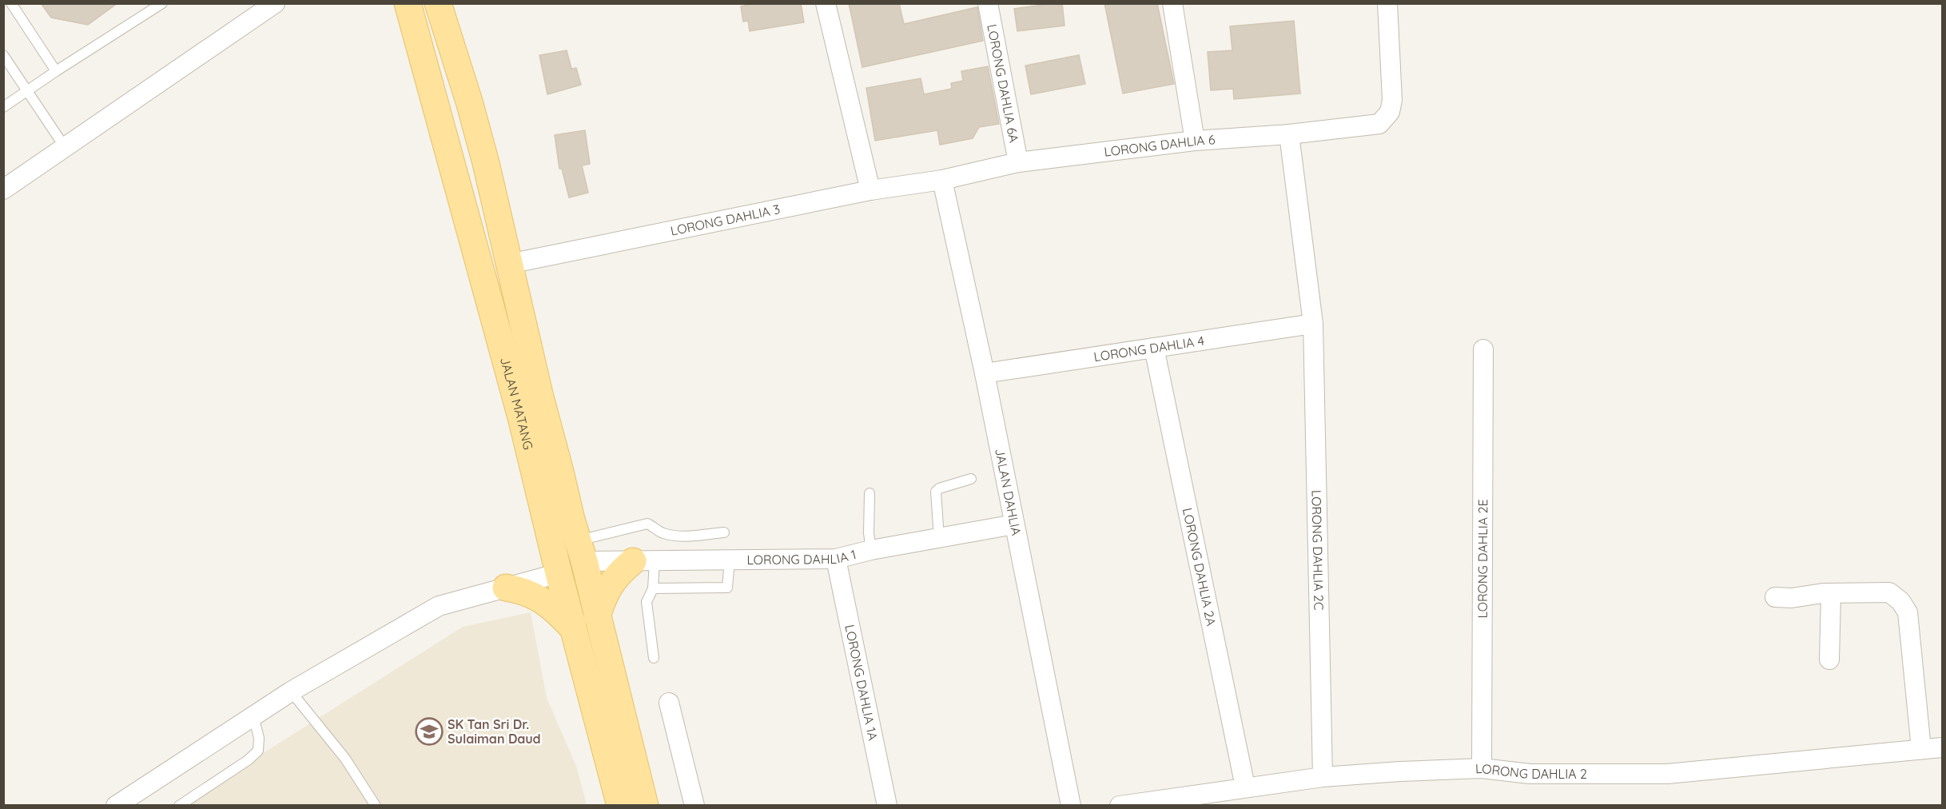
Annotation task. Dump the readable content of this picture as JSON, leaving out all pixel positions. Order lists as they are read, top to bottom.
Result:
{
  "streets": {
    "main road": ["JALAN MATANG"],
    "street": [
      "LORONG DAHLIA 6A",
      "LORONG DAHLIA 6",
      "LORONG DAHLIA 3",
      "LORONG DAHLIA 4",
      "JALAN DAHLIA",
      "LORONG DAHLIA 2C",
      "LORONG DAHLIA 1",
      "LORONG DAHLIA 2E",
      "LORONG DAHLIA 2A",
      "LORONG DAHLIA 1A",
      "LORONG DAHLIA 2"
    ]
  },
  "crossings": [
    ["LORONG DAHLIA 6A", "LORONG DAHLIA 6"],
    ["LORONG DAHLIA 6", "LORONG DAHLIA 3"],
    ["LORONG DAHLIA 6", "JALAN DAHLIA"],
    ["LORONG DAHLIA 6", "LORONG DAHLIA 2C"],
    ["LORONG DAHLIA 3", "JALAN MATANG"],
    ["LORONG DAHLIA 3", "JALAN DAHLIA"],
    ["LORONG DAHLIA 4", "JALAN DAHLIA"],
    ["LORONG DAHLIA 4", "LORONG DAHLIA 2C"],
    ["LORONG DAHLIA 4", "LORONG DAHLIA 2A"],
    ["JALAN MATANG", "LORONG DAHLIA 1"],
    ["JALAN DAHLIA", "LORONG DAHLIA 1"],
    ["LORONG DAHLIA 2C", "LORONG DAHLIA 2"],
    ["LORONG DAHLIA 1", "LORONG DAHLIA 1A"],
    ["LORONG DAHLIA 2E", "LORONG DAHLIA 2"],
    ["LORONG DAHLIA 2A", "LORONG DAHLIA 2"]
  ],
  "places": {
    "school or university": ["SK Tan Sri Dr. Sulaiman Daud"]
  }
}
